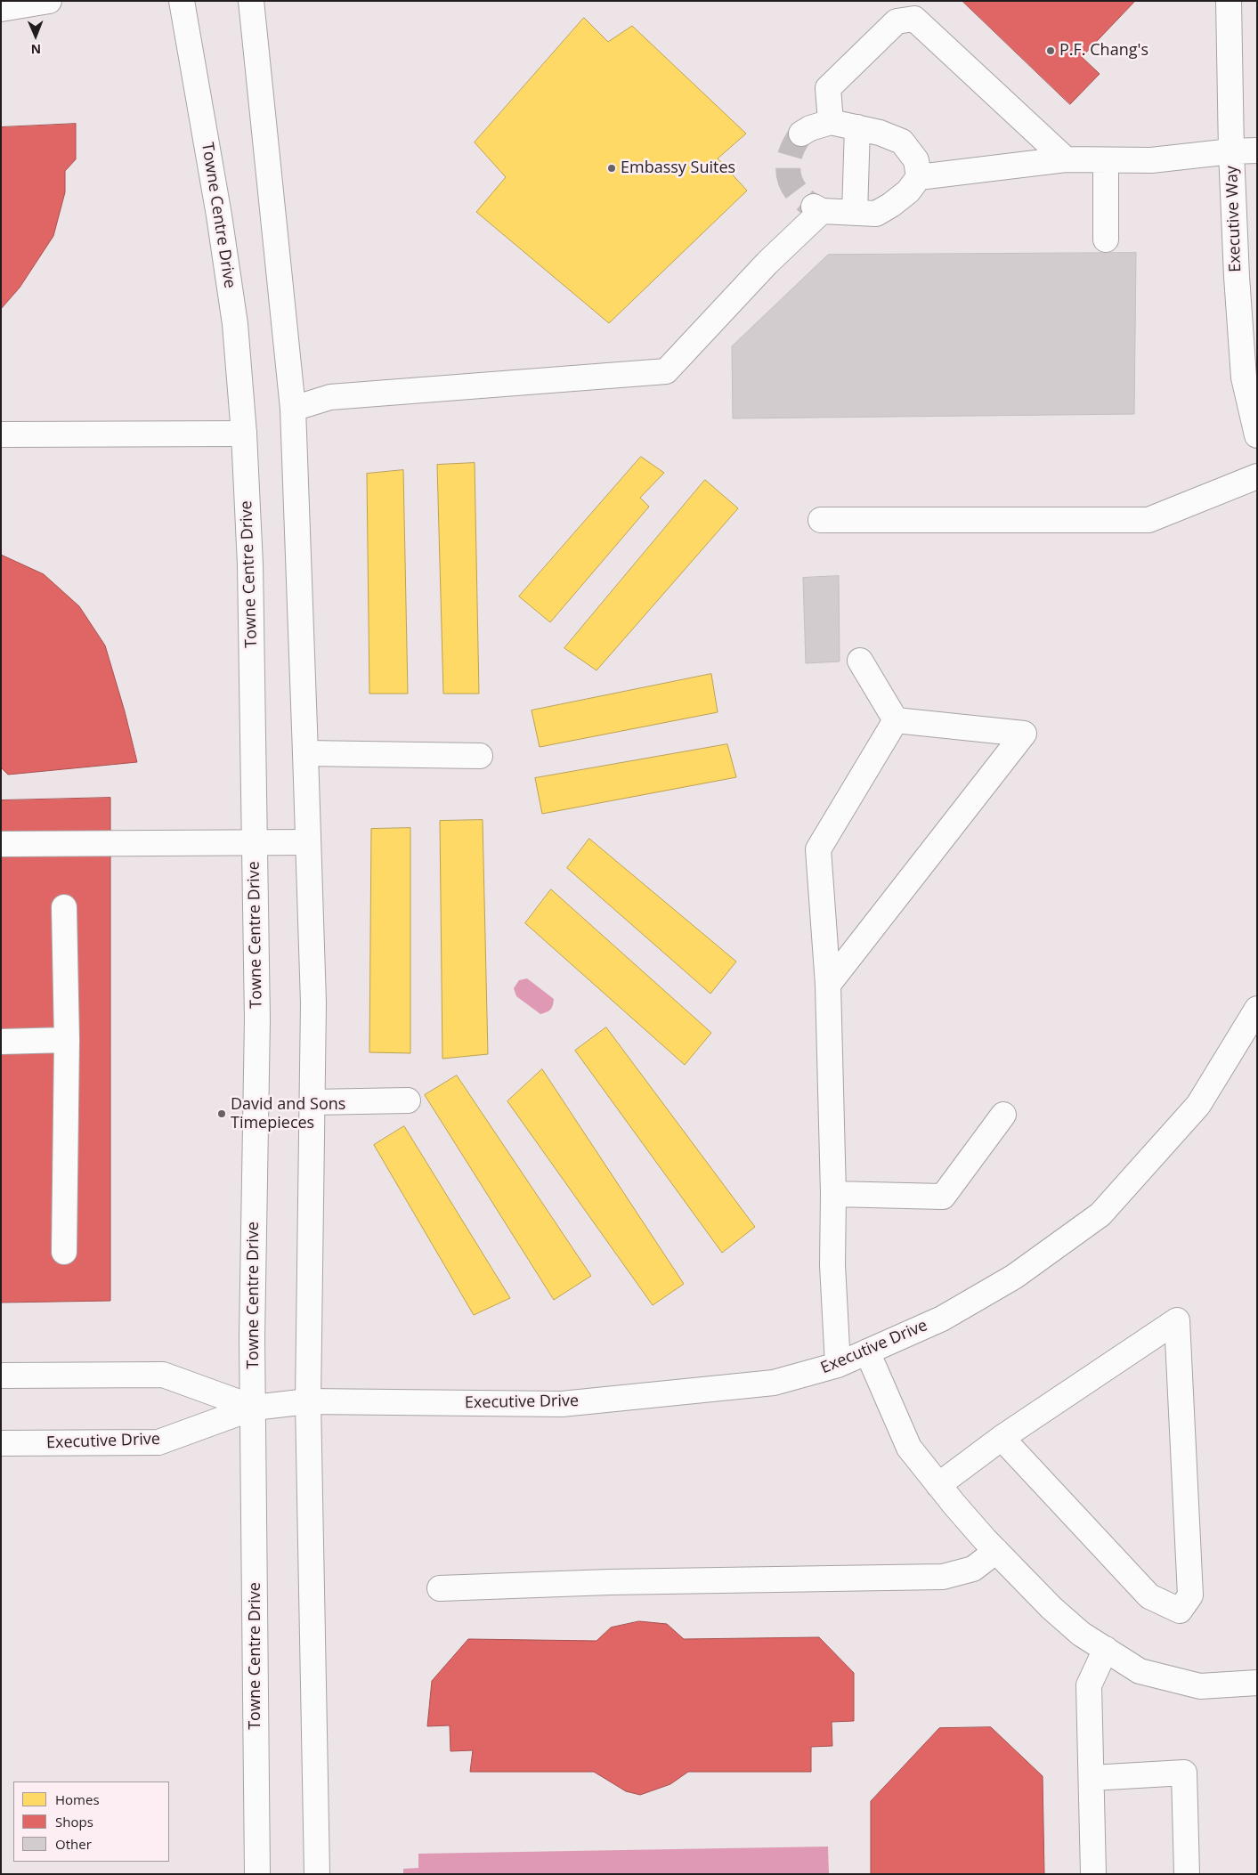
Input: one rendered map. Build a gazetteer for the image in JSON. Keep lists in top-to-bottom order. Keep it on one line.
{"streets":{"main road":["Towne Centre Drive","Executive Way","Executive Drive"]},"crossings":[["Towne Centre Drive","Executive Drive"]],"places":["P.F. Chang's","Embassy Suites","David and Sons Timepieces"],"legend":["Homes","Shops","Other"],"north":"bottom"}
